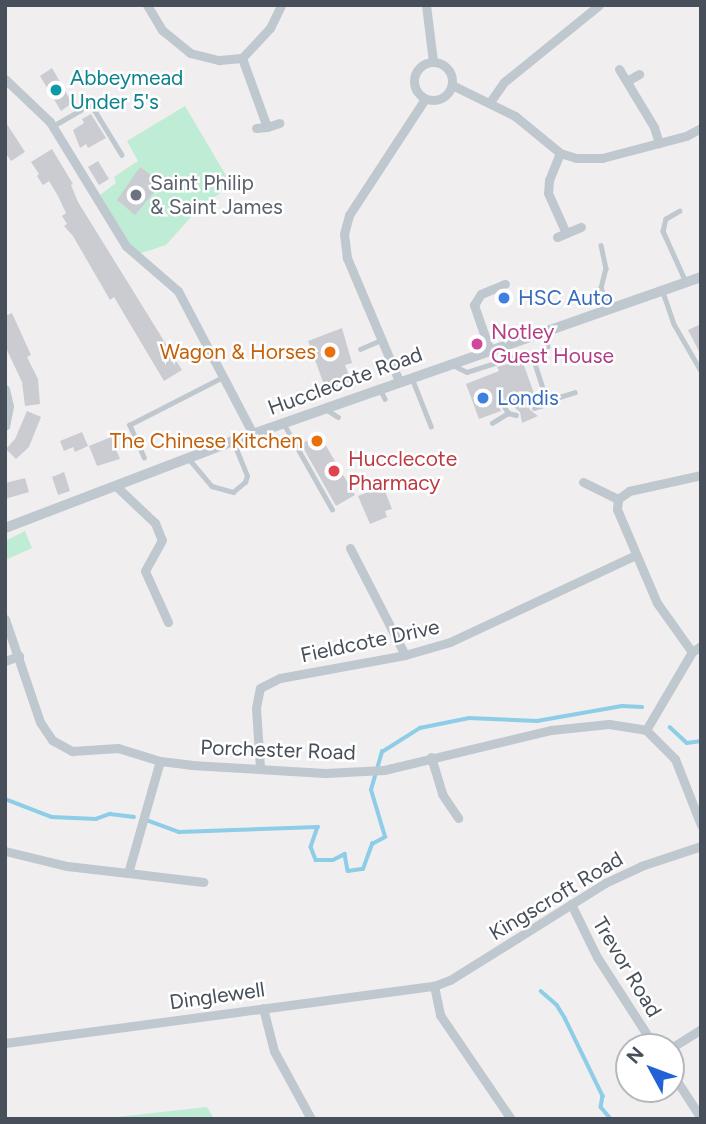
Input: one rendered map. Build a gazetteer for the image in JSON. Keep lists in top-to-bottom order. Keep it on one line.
{"streets":{"street":["Hucclecote Road","Fieldcote Drive","Porchester Road","Kingscroft Road","Trevor Road","Dinglewell"]},"crossings":[["Fieldcote Drive","Porchester Road"],["Kingscroft Road","Trevor Road"],["Kingscroft Road","Dinglewell"]],"places":["Abbeymead Under 5's","Saint Philip & Saint James","HSC Auto","Notley Guest House","Wagon & Horses","Londis","The Chinese Kitchen","Hucclecote Pharmacy"],"north":"top left"}
